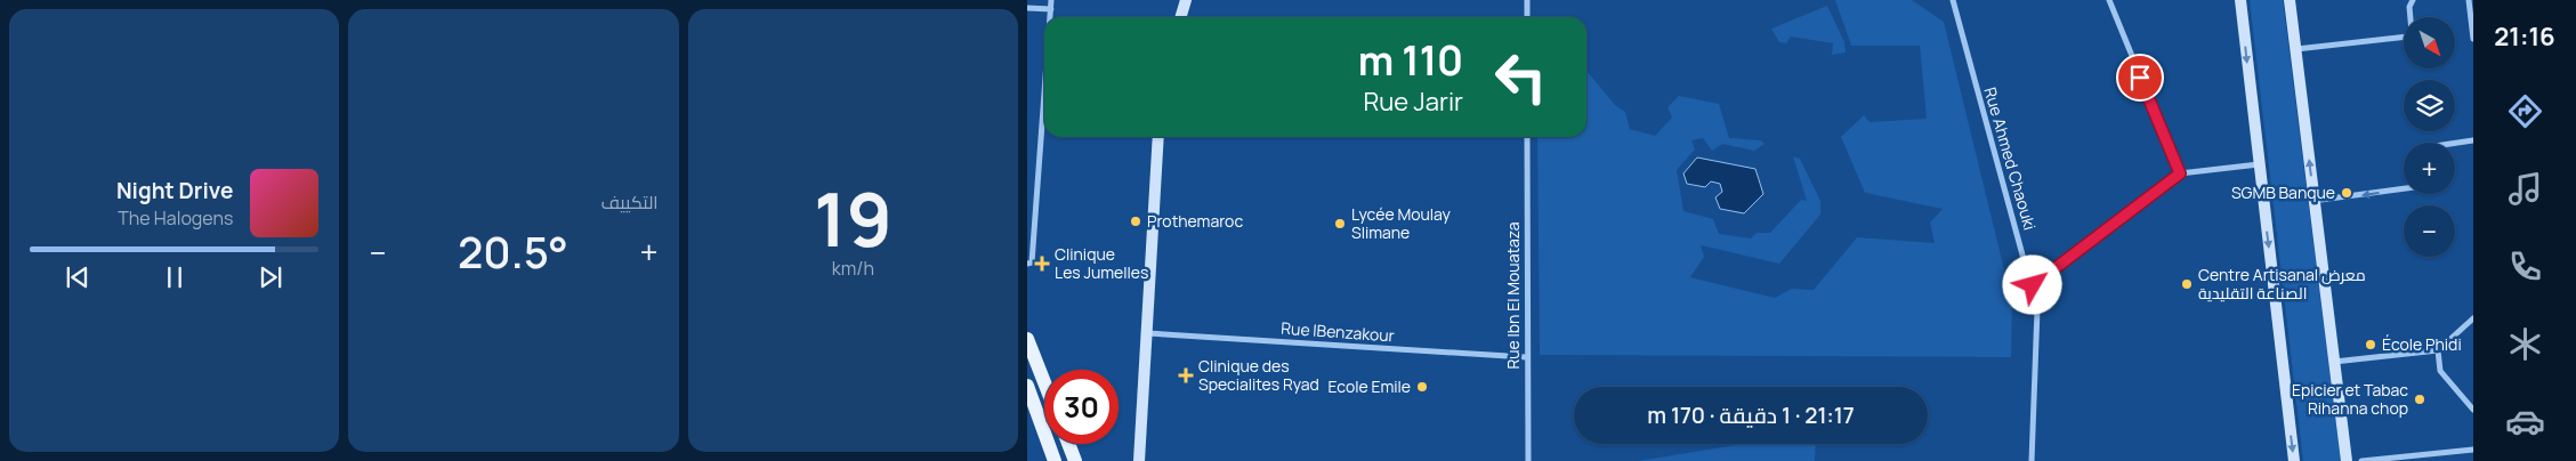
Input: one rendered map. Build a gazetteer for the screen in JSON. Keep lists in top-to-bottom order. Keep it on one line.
{"streets":{"street":["Rue Ahmed Chaouki","Rue Ibn El Mouataza","Rue IBenzakour"]},"crossings":[["Rue Ibn El Mouataza","Rue IBenzakour"]],"places":{"other":["SGMB Banque","Prothemaroc","Lycée Moulay Slimane","Centre Artisanal معرض الصناعة التقليدية","École Phidi","Ecole Emile","Epicier et Tabac Rihanna chop"],"health":["Clinique Les Jumelles","Clinique des Specialites Ryad"]},"north":"bottom right","page":{"tabs":"21:16","tile":[["19","km/h"],"التكييف"],"map_buttons":["+","−"],"turn":["110 m","Rue Jarir"],"song":["Night Drive","The Halogens"],"heat":["−","20.5°","+"],"limit":"30","trip":"21:17 · 1 دقيقة · 170 m"}}
